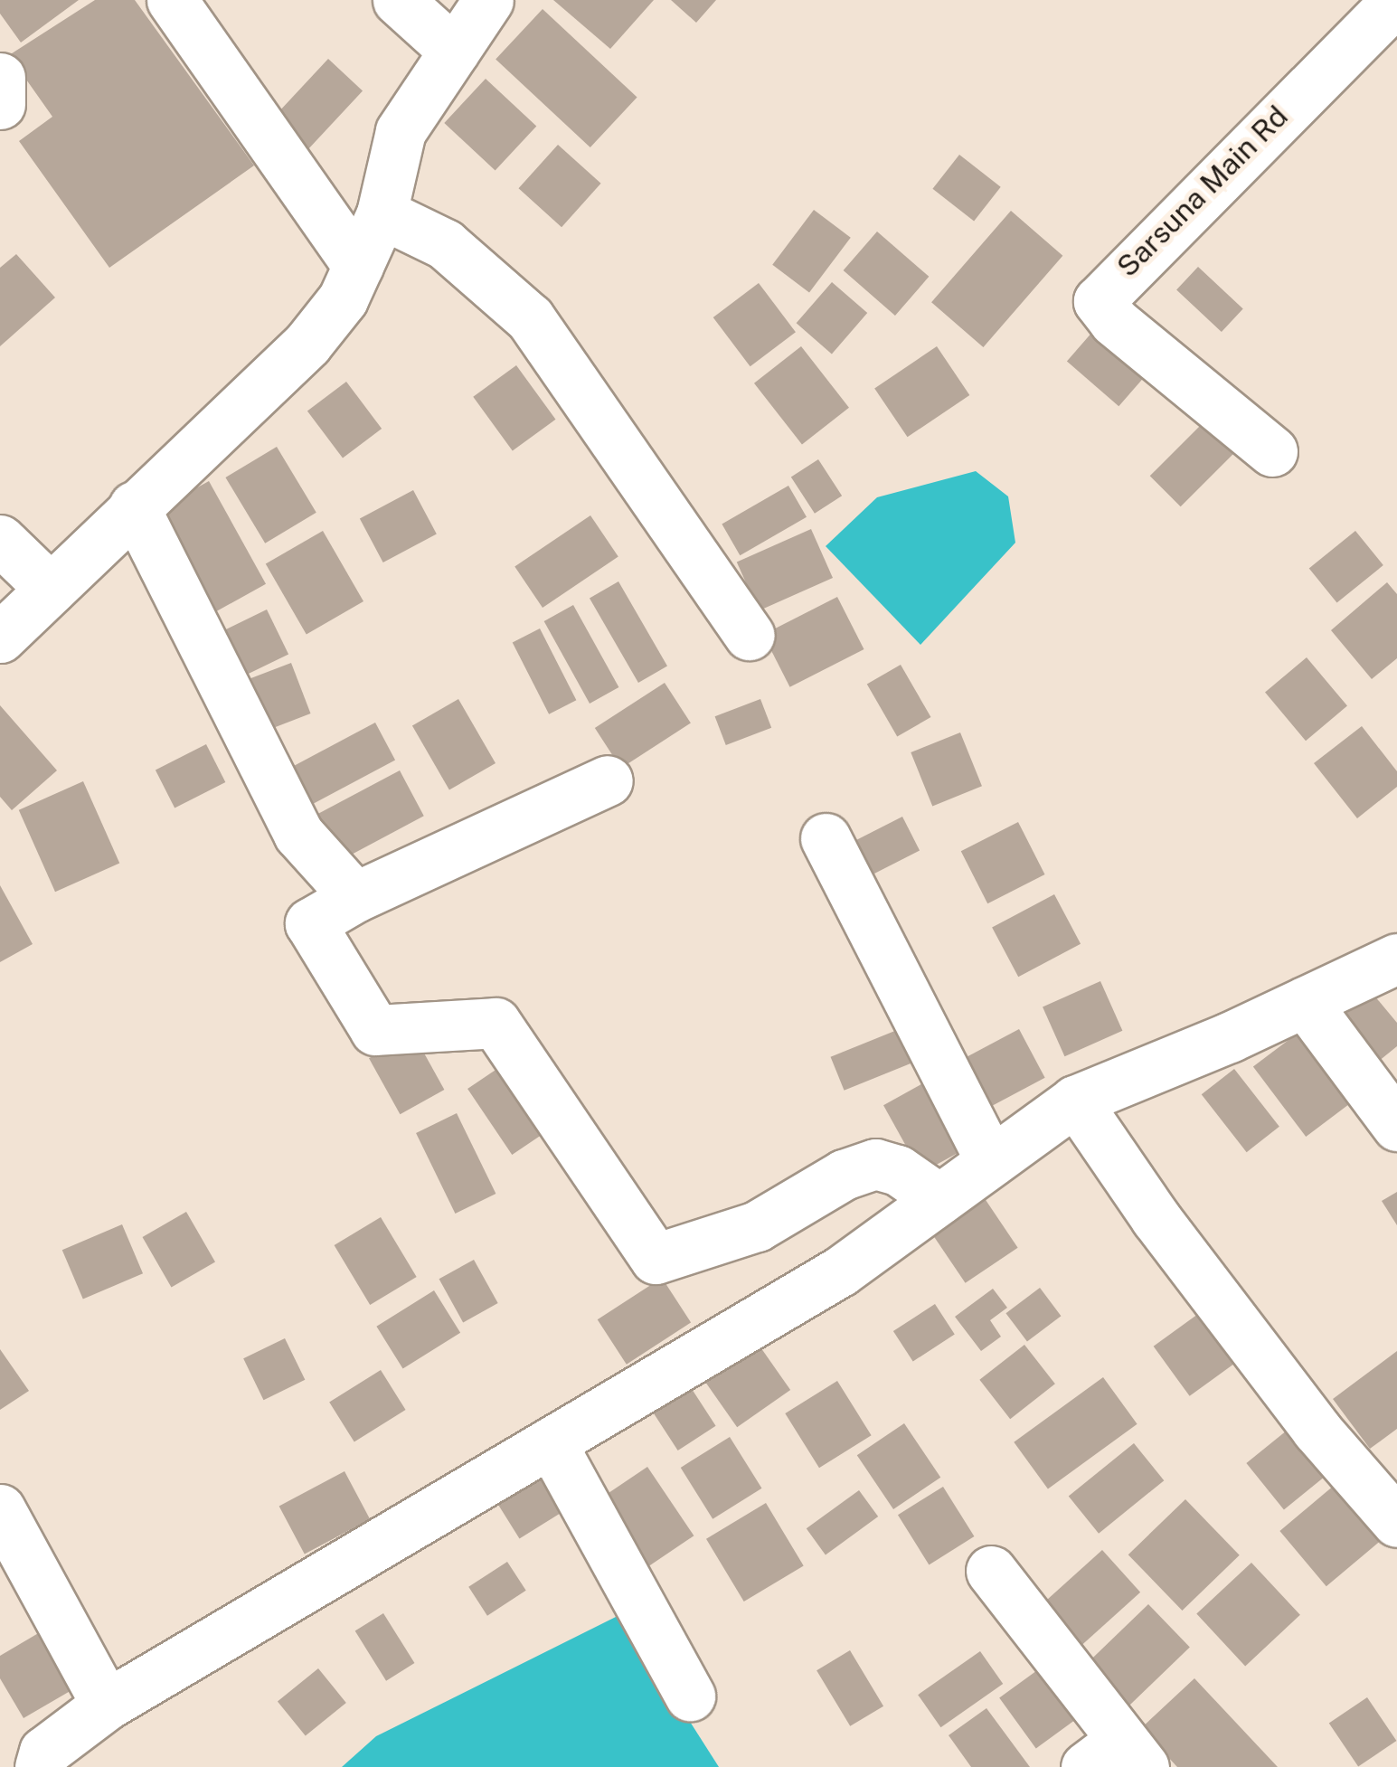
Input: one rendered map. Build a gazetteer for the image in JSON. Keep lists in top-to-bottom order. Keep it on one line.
{"streets":{"street":["Sarsuna Main Rd"]}}
